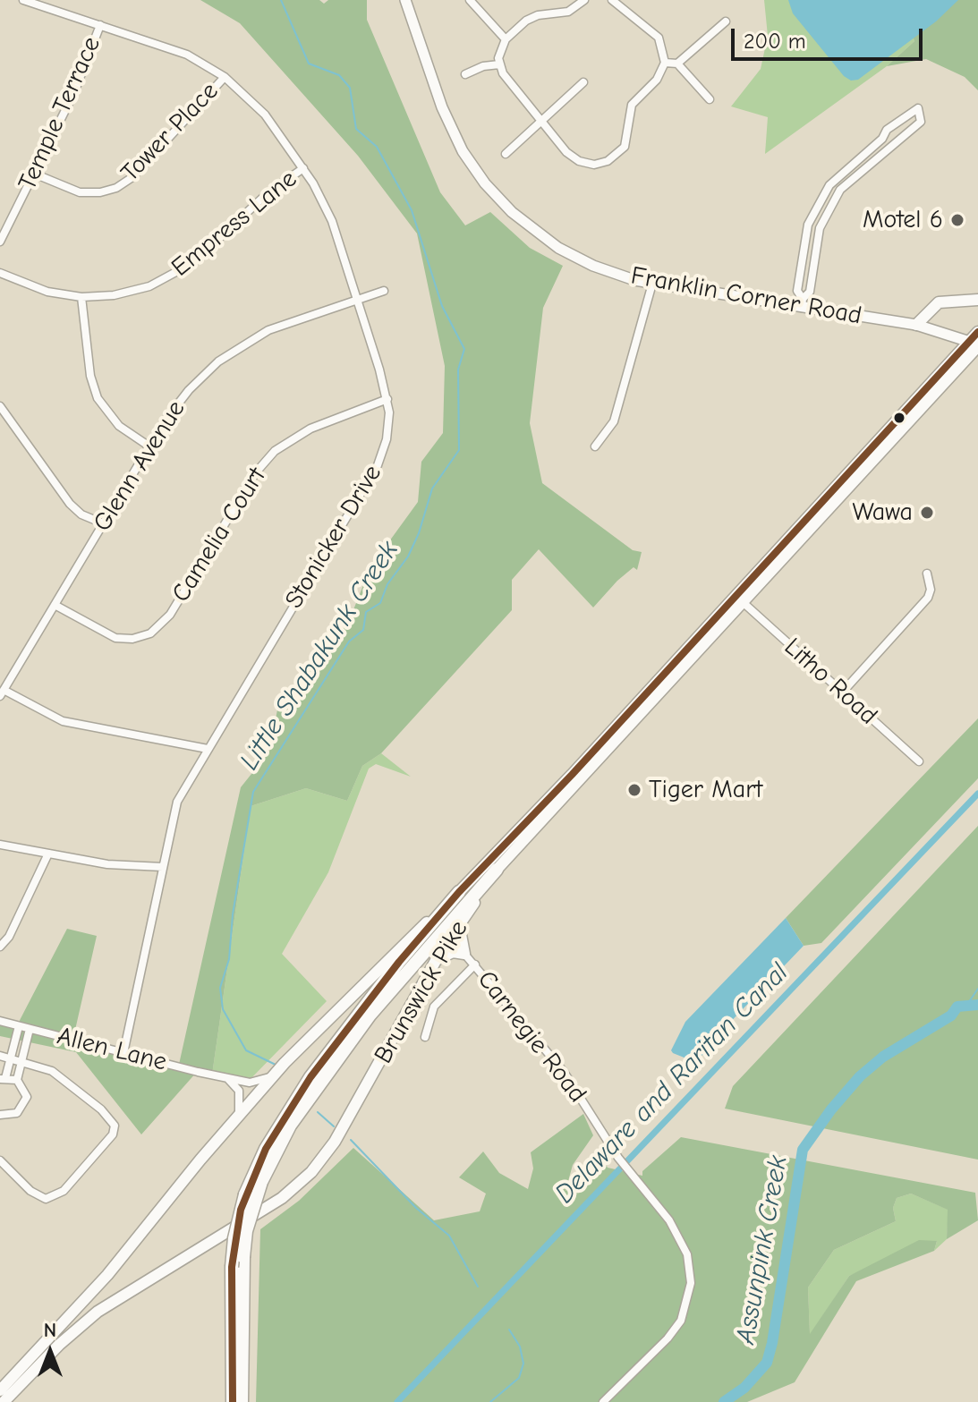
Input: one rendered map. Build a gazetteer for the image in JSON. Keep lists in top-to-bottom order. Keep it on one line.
{"streets":{"main road":["Franklin Corner Road","Brunswick Pike"],"street":["Temple Terrace","Tower Place","Empress Lane","Glenn Avenue","Camelia Court","Stonicker Drive","Litho Road","Carnegie Road","Allen Lane"]},"crossings":[["Temple Terrace","Tower Place"],["Temple Terrace","Stonicker Drive"],["Tower Place","Stonicker Drive"],["Empress Lane","Stonicker Drive"],["Franklin Corner Road","Brunswick Pike"],["Glenn Avenue","Camelia Court"],["Glenn Avenue","Stonicker Drive"],["Camelia Court","Stonicker Drive"],["Stonicker Drive","Allen Lane"],["Litho Road","Brunswick Pike"],["Brunswick Pike","Allen Lane"]],"water":["Little Shabakunk Creek","Delaware and Raritan Canal","Assunpink Creek"],"places":["Motel 6","Wawa","Tiger Mart"],"scale_bar":"200 m","north":"top"}
